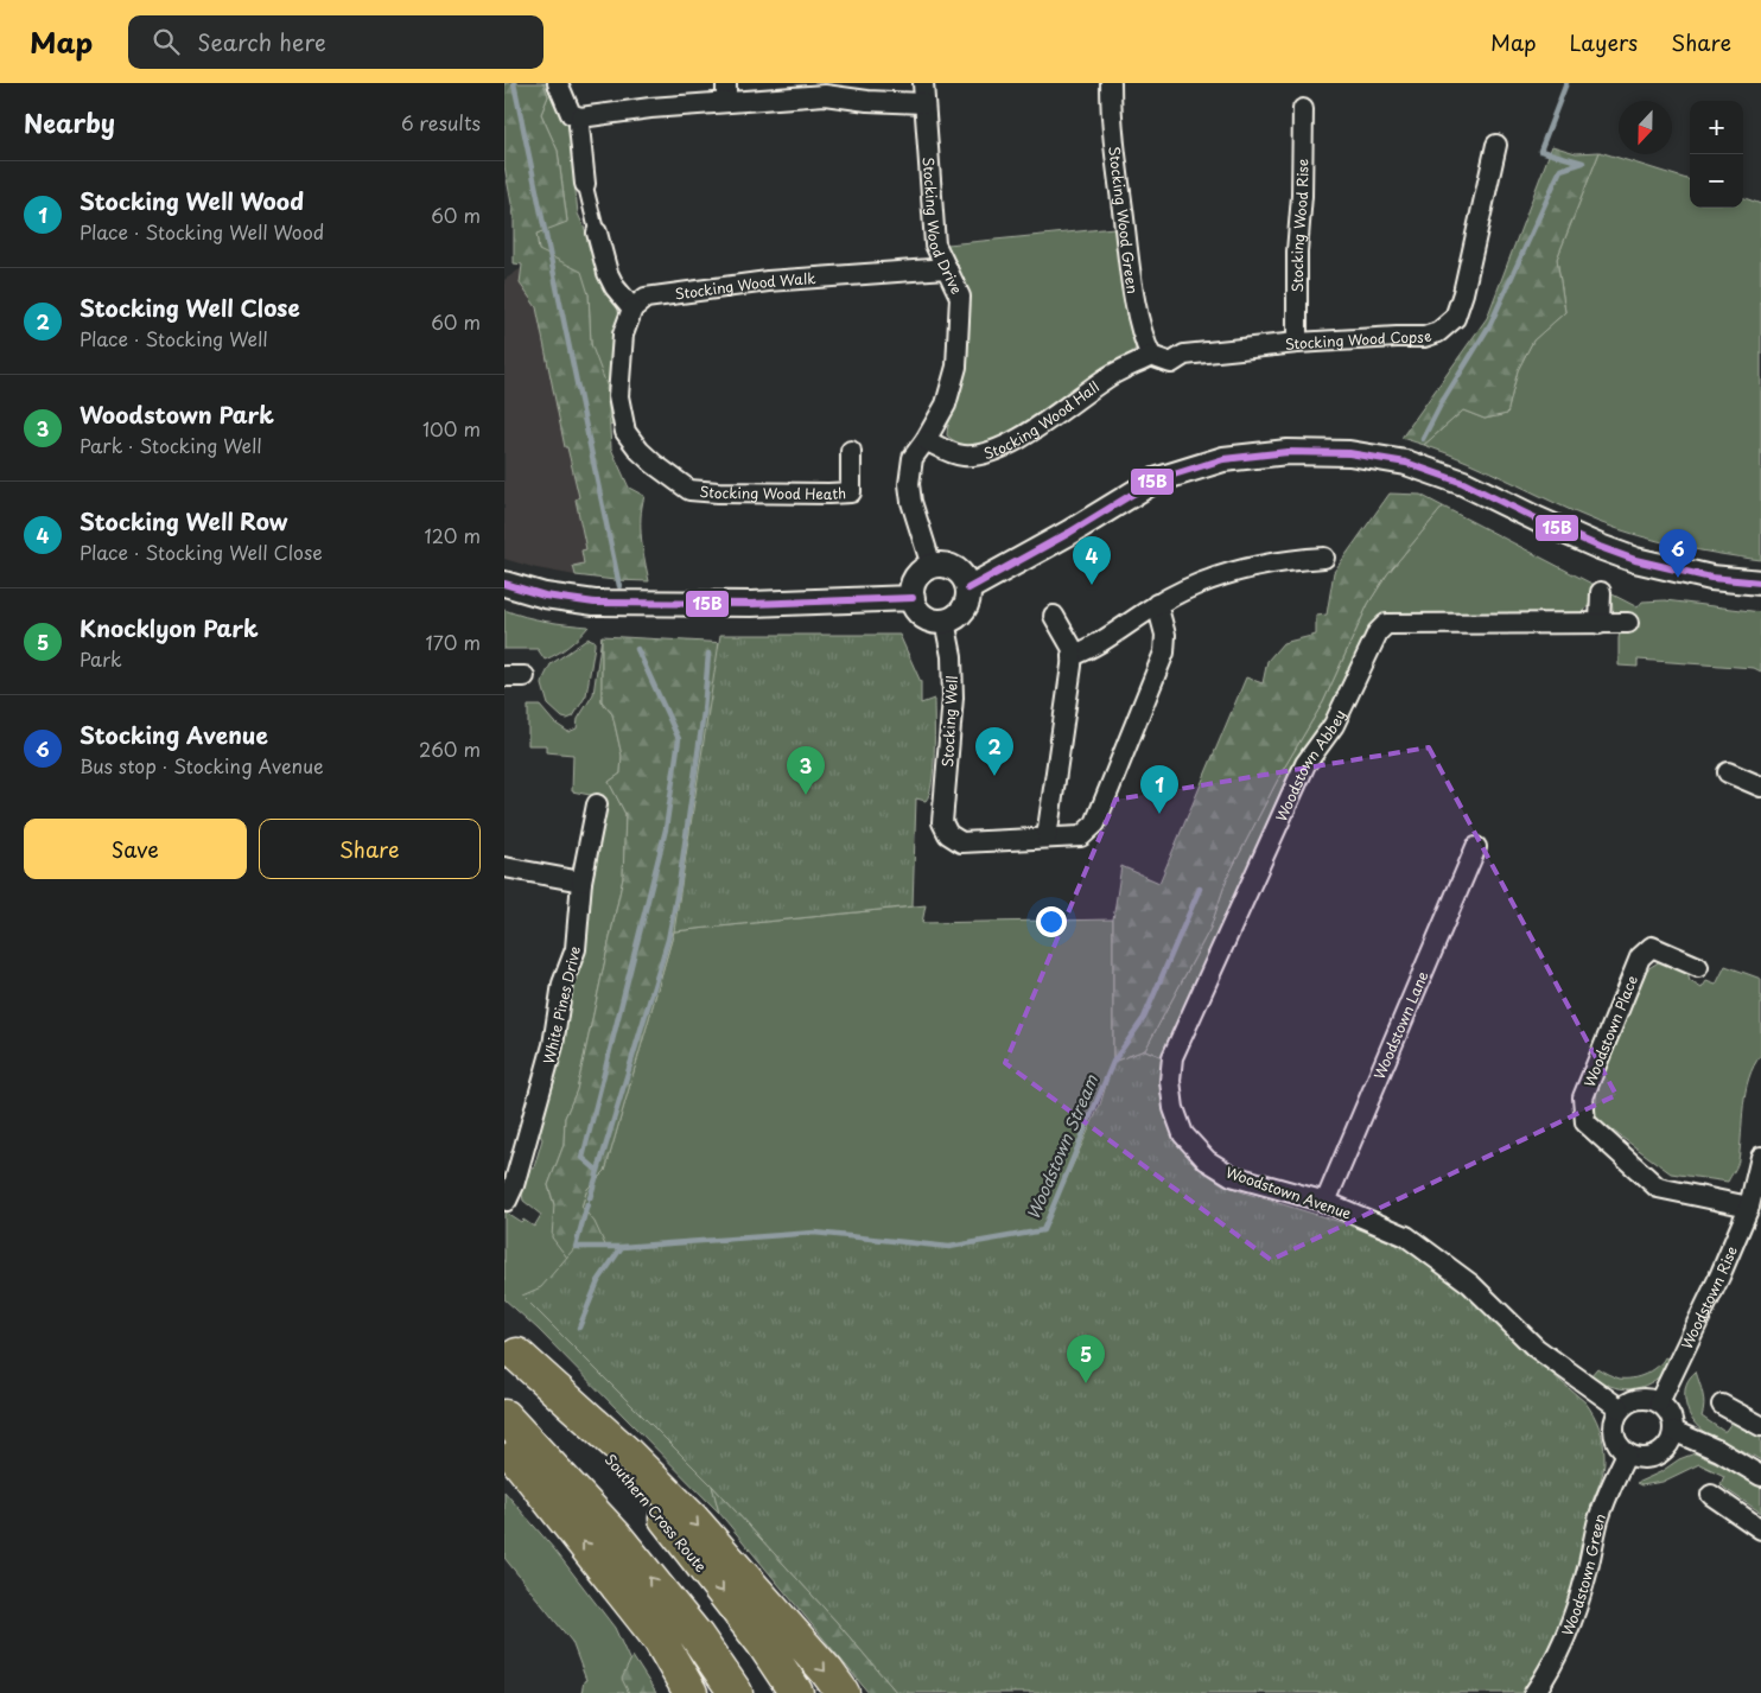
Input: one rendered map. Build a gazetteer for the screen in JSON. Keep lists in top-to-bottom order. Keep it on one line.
{"streets":{"highway":["Southern Cross Route"],"street":["Stocking Wood Green","Stocking Wood Drive","Stocking Wood Rise","Stocking Wood Walk","Stocking Wood Copse","Stocking Wood Hall","Stocking Wood Heath","Stocking Well","Woodstown Abbey","White Pines Drive","Woodstown Lane","Woodstown Place","Woodstown Avenue","Woodstown Rise","Woodstown Green"]},"crossings":[["Stocking Wood Green","Stocking Wood Copse"],["Stocking Wood Green","Stocking Wood Hall"],["Stocking Wood Drive","Stocking Wood Walk"],["Stocking Wood Drive","Stocking Wood Hall"],["Stocking Wood Drive","Stocking Well"],["Stocking Wood Rise","Stocking Wood Copse"],["Stocking Wood Walk","Stocking Wood Heath"],["Stocking Wood Copse","Stocking Wood Hall"],["Woodstown Abbey","Woodstown Avenue"],["Woodstown Lane","Woodstown Avenue"],["Woodstown Place","Woodstown Rise"],["Woodstown Avenue","Woodstown Rise"],["Woodstown Avenue","Woodstown Green"],["Woodstown Rise","Woodstown Green"]],"water":["Woodstown Stream"],"lines":["transit line 15B"],"north":"bottom","page":{"header":"Map","search":"Search here","nav":["Map","Layers","Share"],"heading":["Nearby","6 results"],"map_buttons":["+","−"],"list":[{"mark":"1","name":"Stocking Well Wood","note":"Place · Stocking Well Wood","value":"60 m"},{"mark":"2","name":"Stocking Well Close","note":"Place · Stocking Well","value":"60 m"},{"mark":"3","name":"Woodstown Park","note":"Park · Stocking Well","value":"100 m"},{"mark":"4","name":"Stocking Well Row","note":"Place · Stocking Well Close","value":"120 m"},{"mark":"5","name":"Knocklyon Park","note":"Park","value":"170 m"},{"mark":"6","name":"Stocking Avenue","note":"Bus stop · Stocking Avenue","value":"260 m"}],"pins":["6","4","2","3","1","5"],"buttons":["Save","Share"]}}
